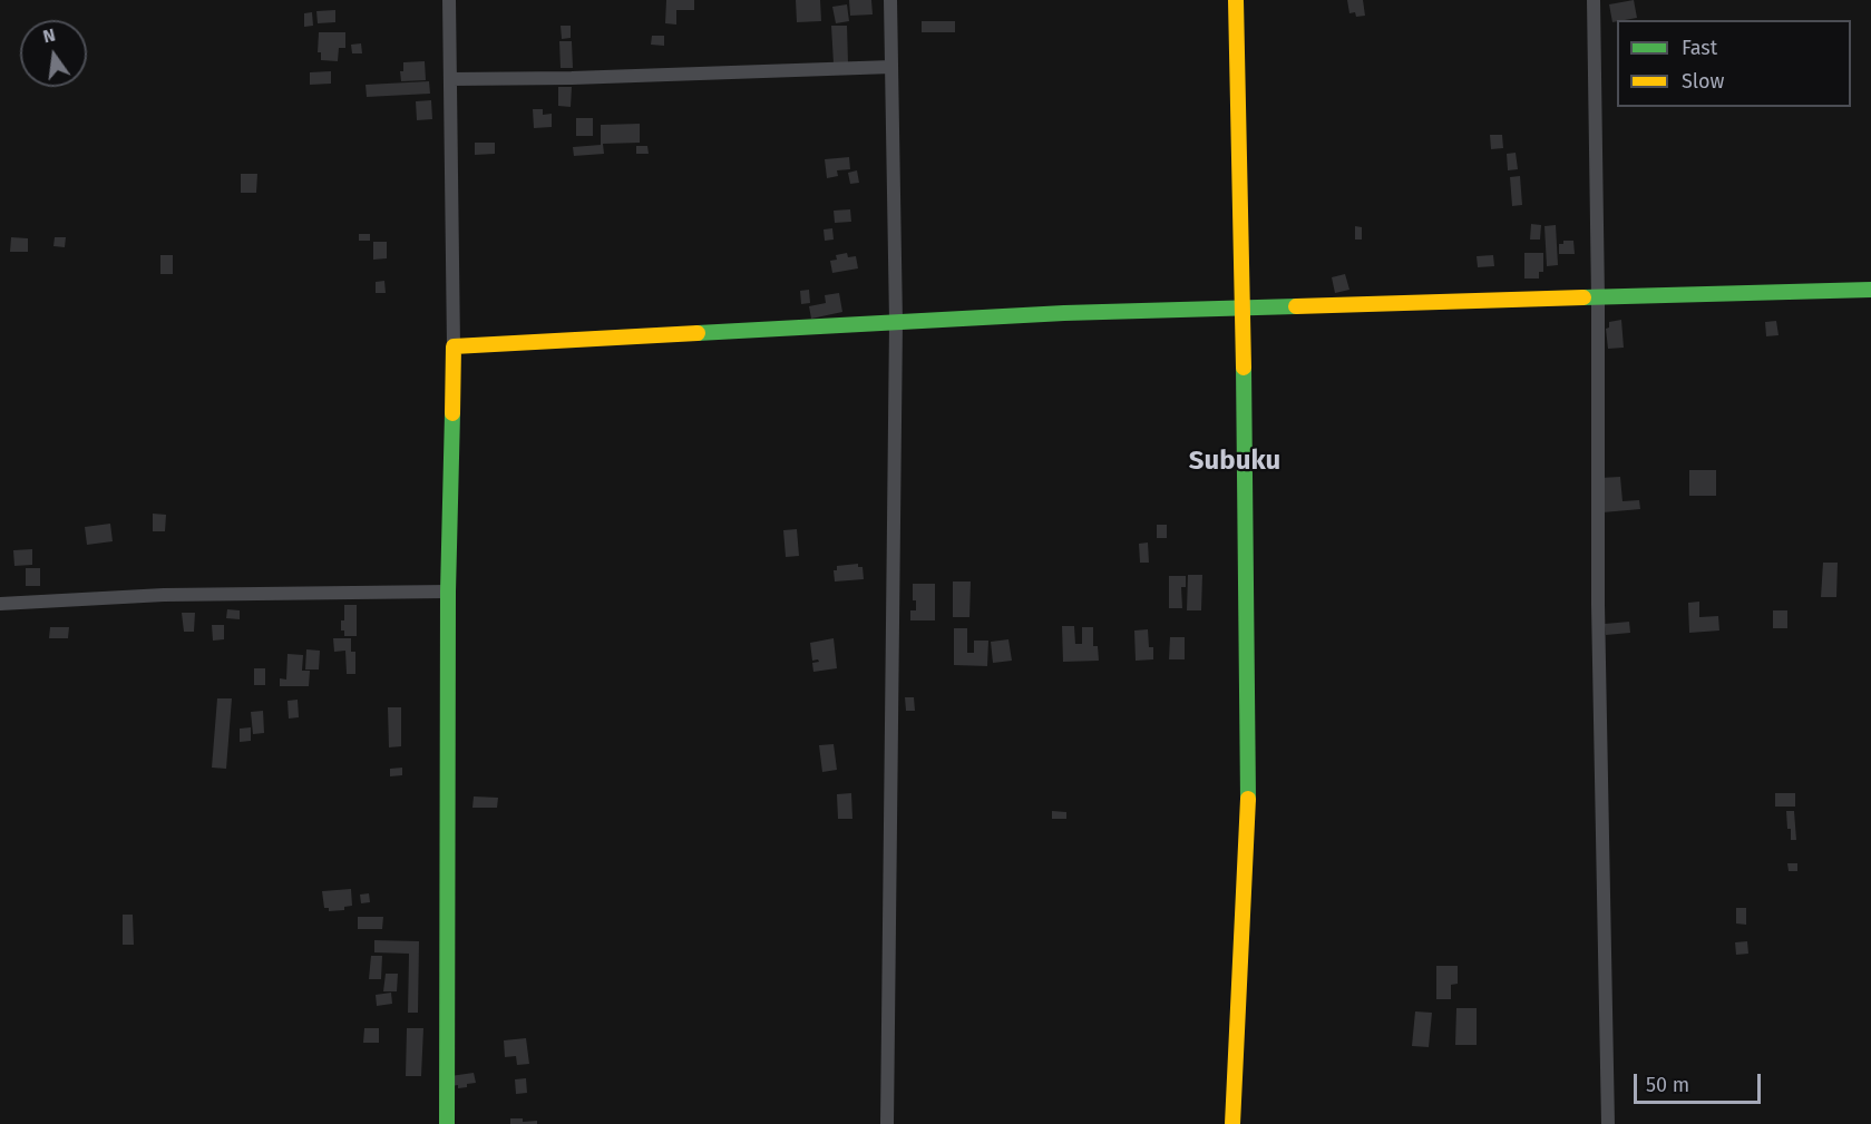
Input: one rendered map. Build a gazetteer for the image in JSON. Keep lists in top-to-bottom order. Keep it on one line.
{"districts":["Subuku"],"legend":["Fast","Slow"],"scale_bar":"50 m","north":"top"}
